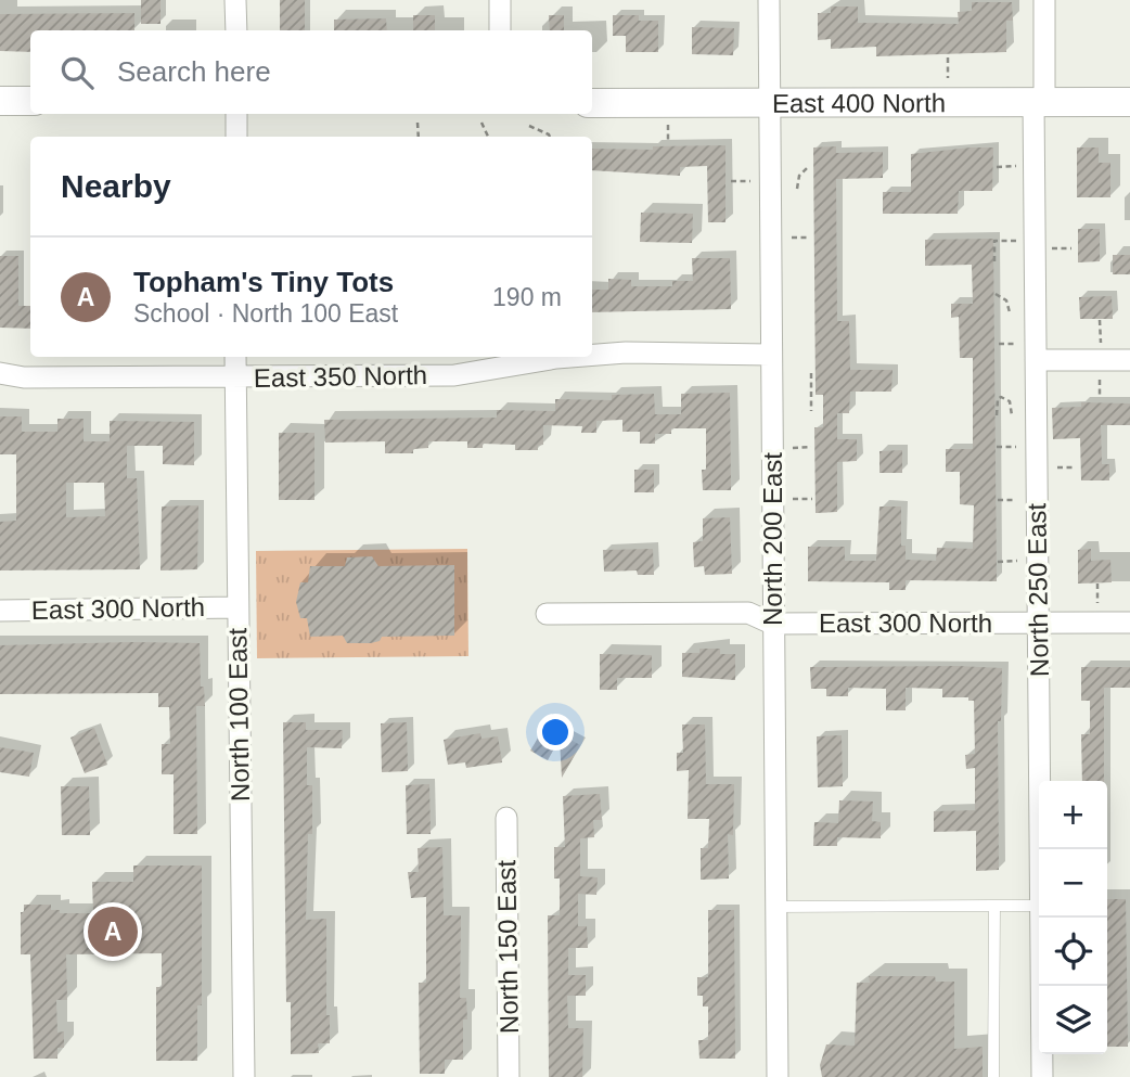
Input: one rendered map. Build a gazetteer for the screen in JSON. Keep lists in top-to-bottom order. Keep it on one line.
{"streets":{"main road":["East 400 North"],"street":["East 350 North","North 200 East","North 250 East","East 300 North","North 100 East","North 150 East"]},"crossings":[["East 400 North","North 200 East"],["East 400 North","North 250 East"],["East 350 North","North 200 East"],["East 350 North","North 100 East"],["North 200 East","East 300 North"],["North 250 East","East 300 North"],["East 300 North","North 100 East"]],"page":{"search":"Search here","heading":"Nearby","list":[{"mark":"A","name":"Topham's Tiny Tots","note":"School · North 100 East","value":"190 m"}],"map_buttons":["+","−"],"pins":"A"}}
